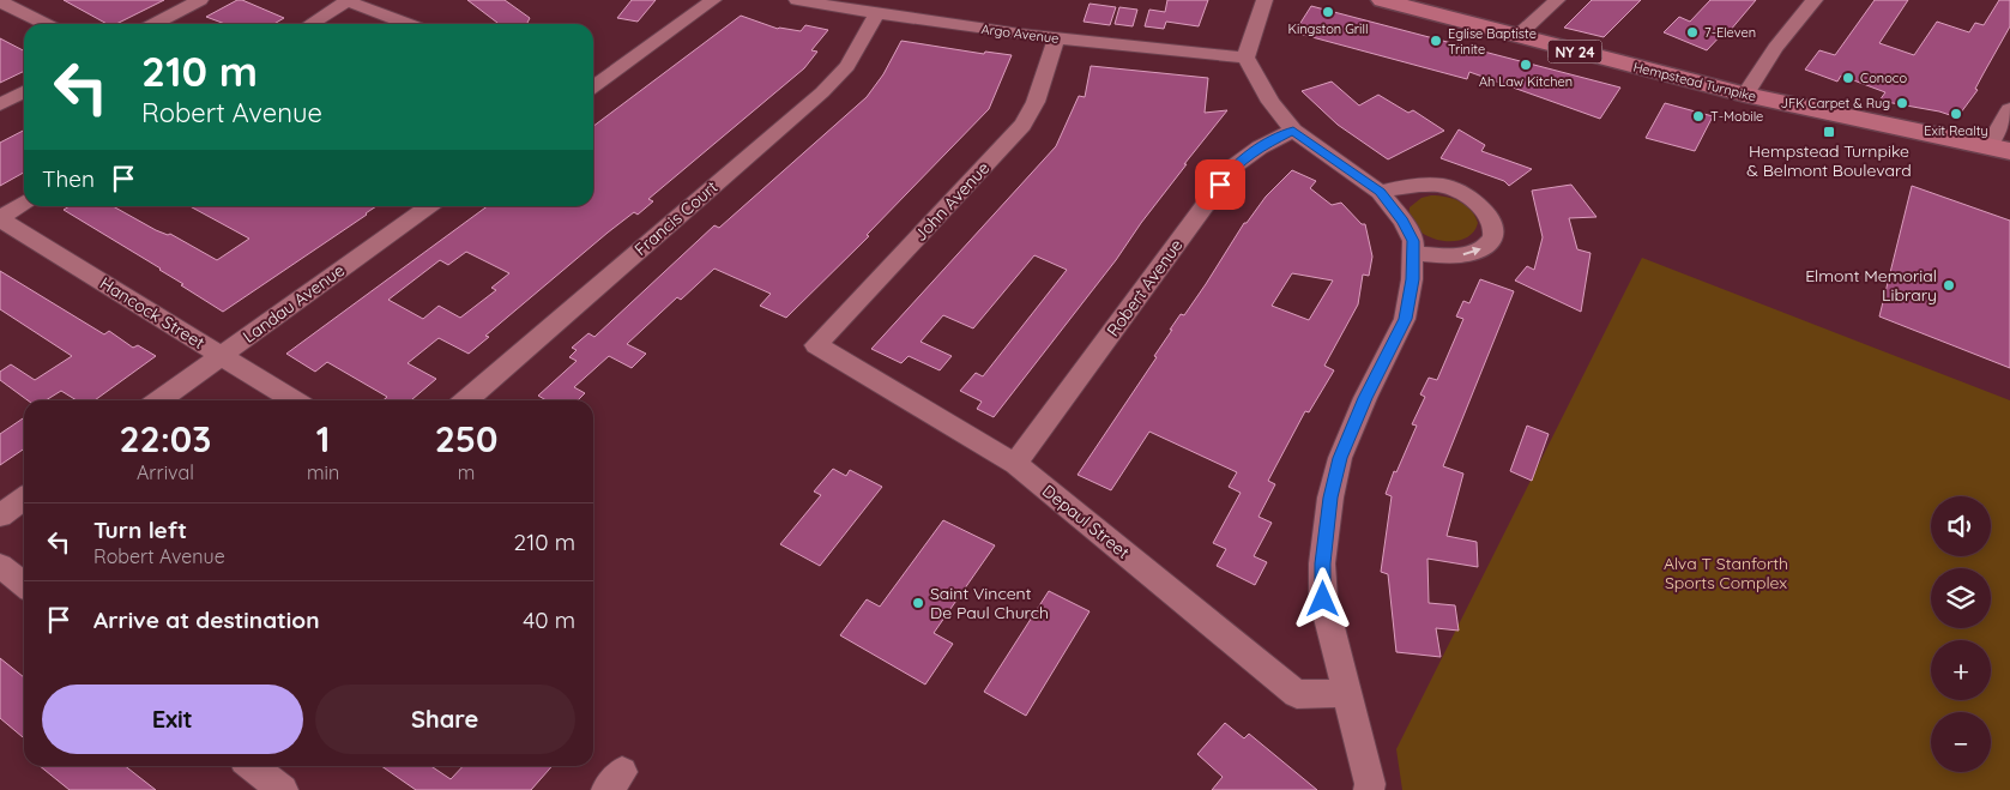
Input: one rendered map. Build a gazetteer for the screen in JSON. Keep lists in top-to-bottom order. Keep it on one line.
{"streets":{"main road":["NY 24","Hempstead Turnpike"],"street":["Argo Avenue","John Avenue","Francis Court","Robert Avenue","Landau Avenue","Hancock Street","Depaul Street"]},"crossings":[["Argo Avenue","John Avenue"],["Argo Avenue","Francis Court"],["John Avenue","Depaul Street"],["Robert Avenue","Depaul Street"],["Landau Avenue","Hancock Street"]],"parks":["Alva T Stanforth Sports Complex"],"places":{"other":["Kingston Grill","7-Eleven","Eglise Baptiste Trinite","Ah Law Kitchen","Conoco","JFK Carpet & Rug","Exit Realty","T-Mobile","Elmont Memorial Library","Saint Vincent De Paul Church"],"transit":["Hempstead Turnpike & Belmont Boulevard"]},"page":{"turn":["210 m","Robert Avenue"],"then":"Then","eta":["22:03","Arrival","1","min","250","m"],"map_buttons":["+","−"],"list":[{"name":"Turn left","note":"Robert Avenue","value":"210 m"},{"name":"Arrive at destination","value":"40 m"}],"buttons":["Exit","Share"]}}
